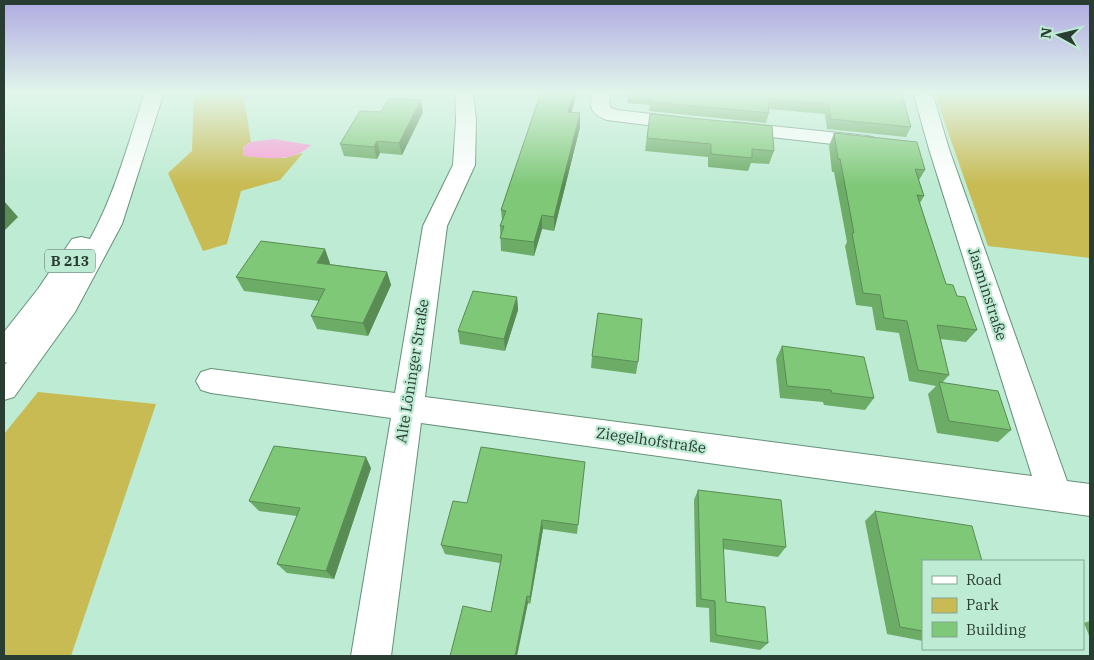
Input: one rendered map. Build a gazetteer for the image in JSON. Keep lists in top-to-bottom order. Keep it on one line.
{"streets":{"main road":["B 213","Jasminstraße","Alte Löninger Straße","Ziegelhofstraße"]},"crossings":[["Jasminstraße","Ziegelhofstraße"],["Alte Löninger Straße","Ziegelhofstraße"]],"legend":["Road","Park","Building"],"north":"left"}
